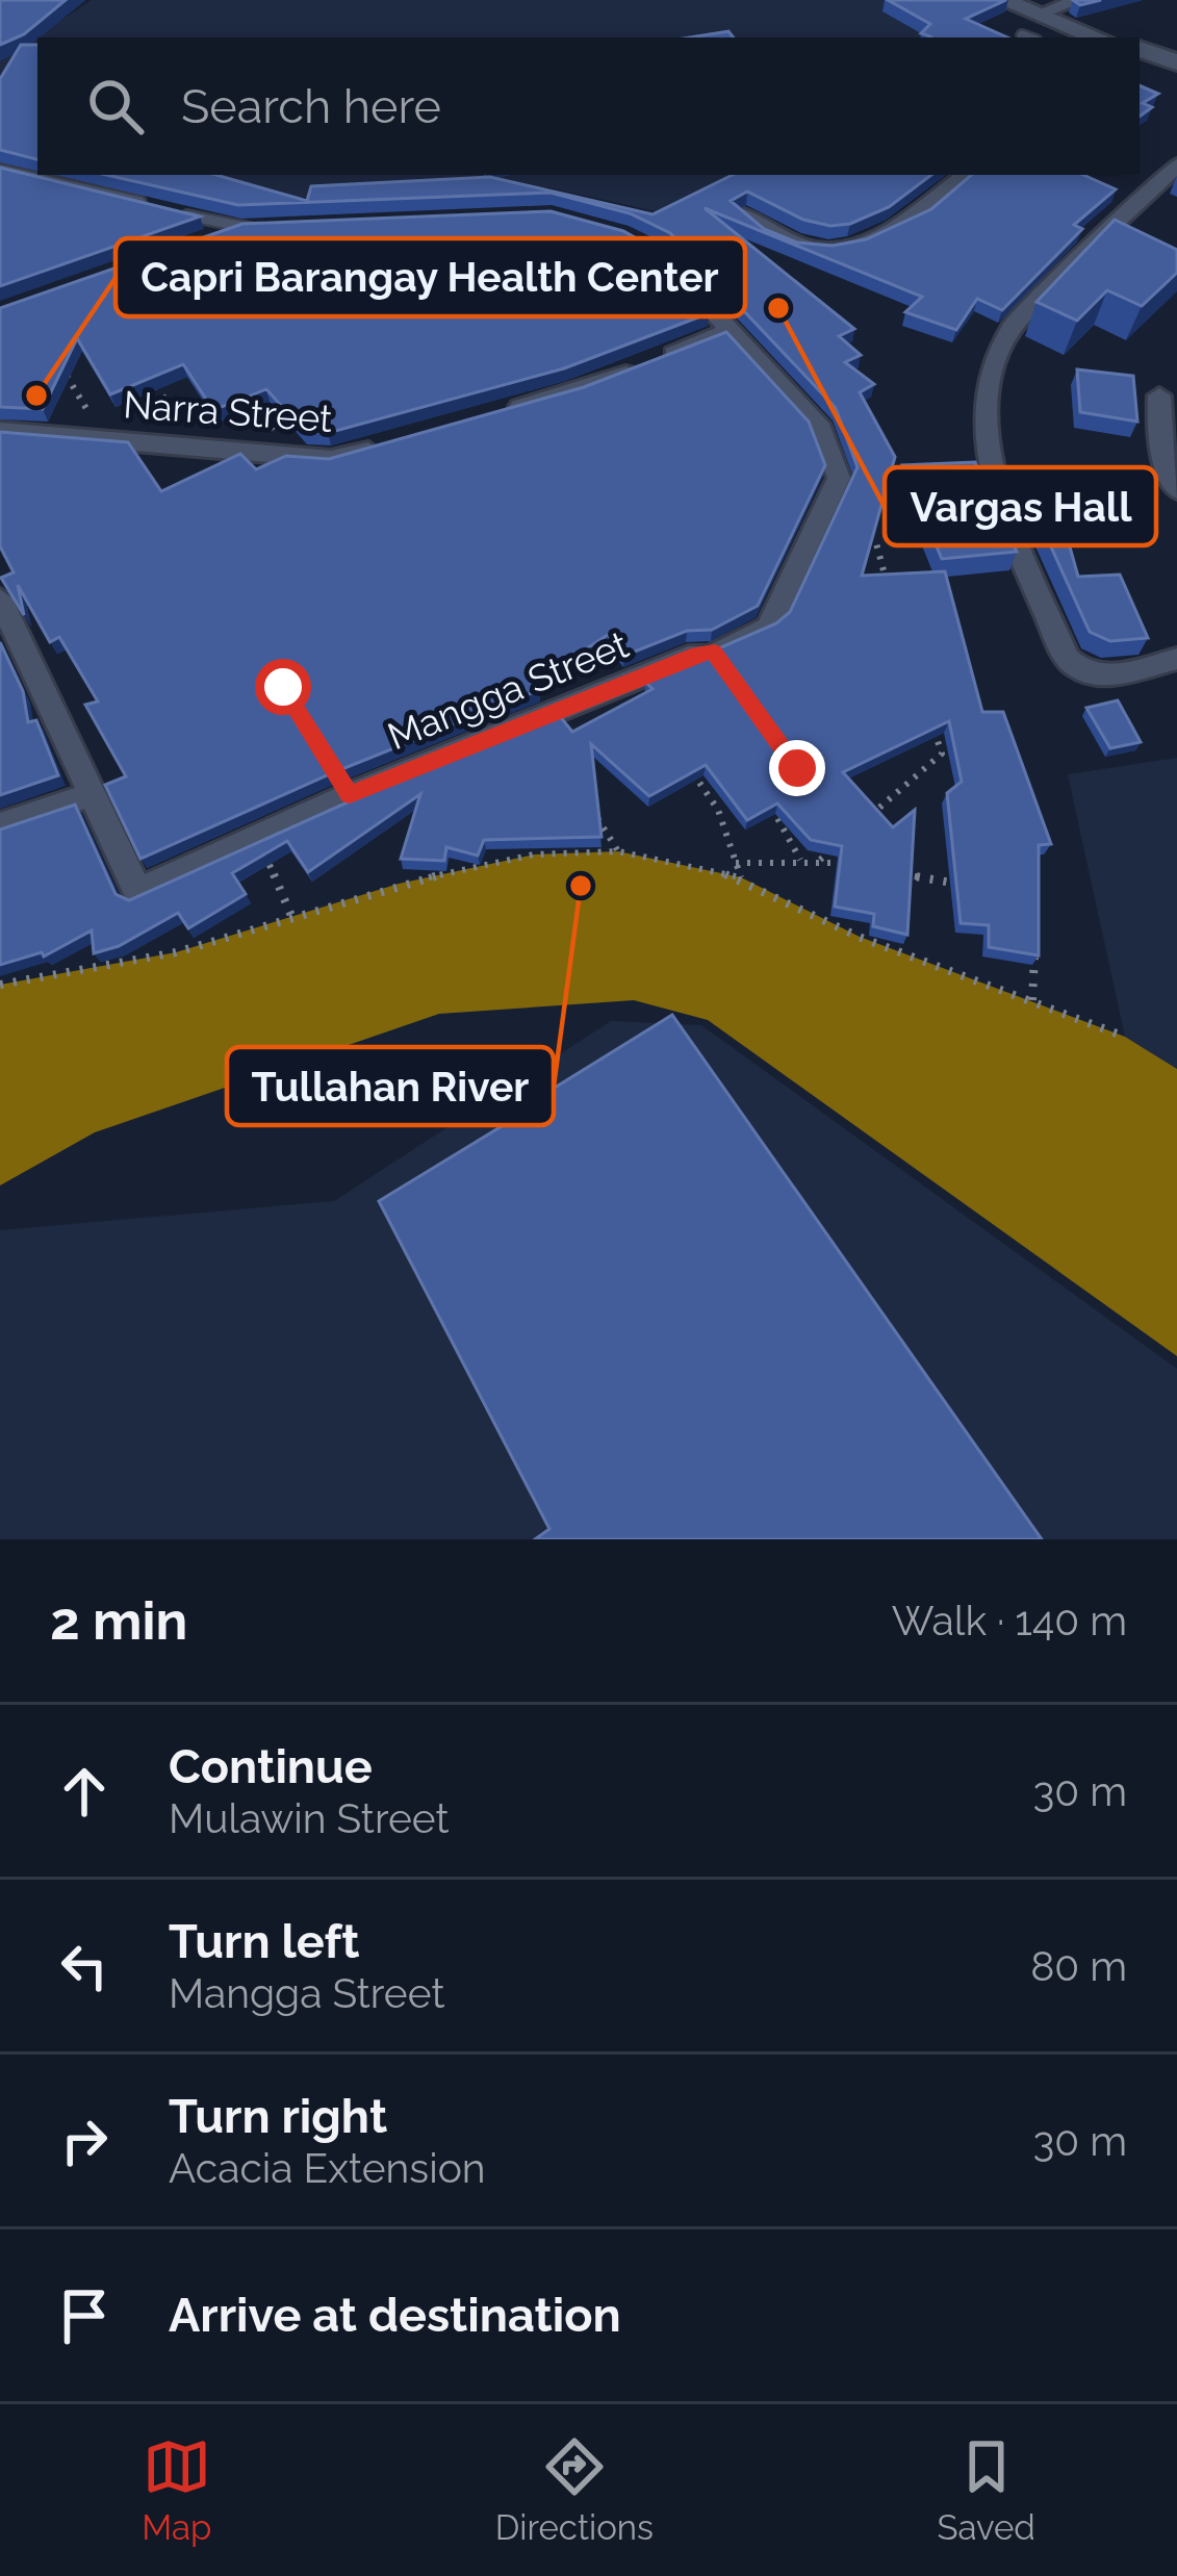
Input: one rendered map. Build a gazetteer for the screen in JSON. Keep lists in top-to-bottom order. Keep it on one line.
{"streets":{"street":["Narra Street","Mangga Street"]},"places":["Vargas Hall","Capri Barangay Health Center","Tullahan River"],"page":{"search":"Search here","heading":["2 min","Walk · 140 m"],"list":[["Continue","Mulawin Street","30 m"],["Turn left","Mangga Street","80 m"],["Turn right","Acacia Extension","30 m"],"Arrive at destination"],"nav":["Map","Directions","Saved"]}}
